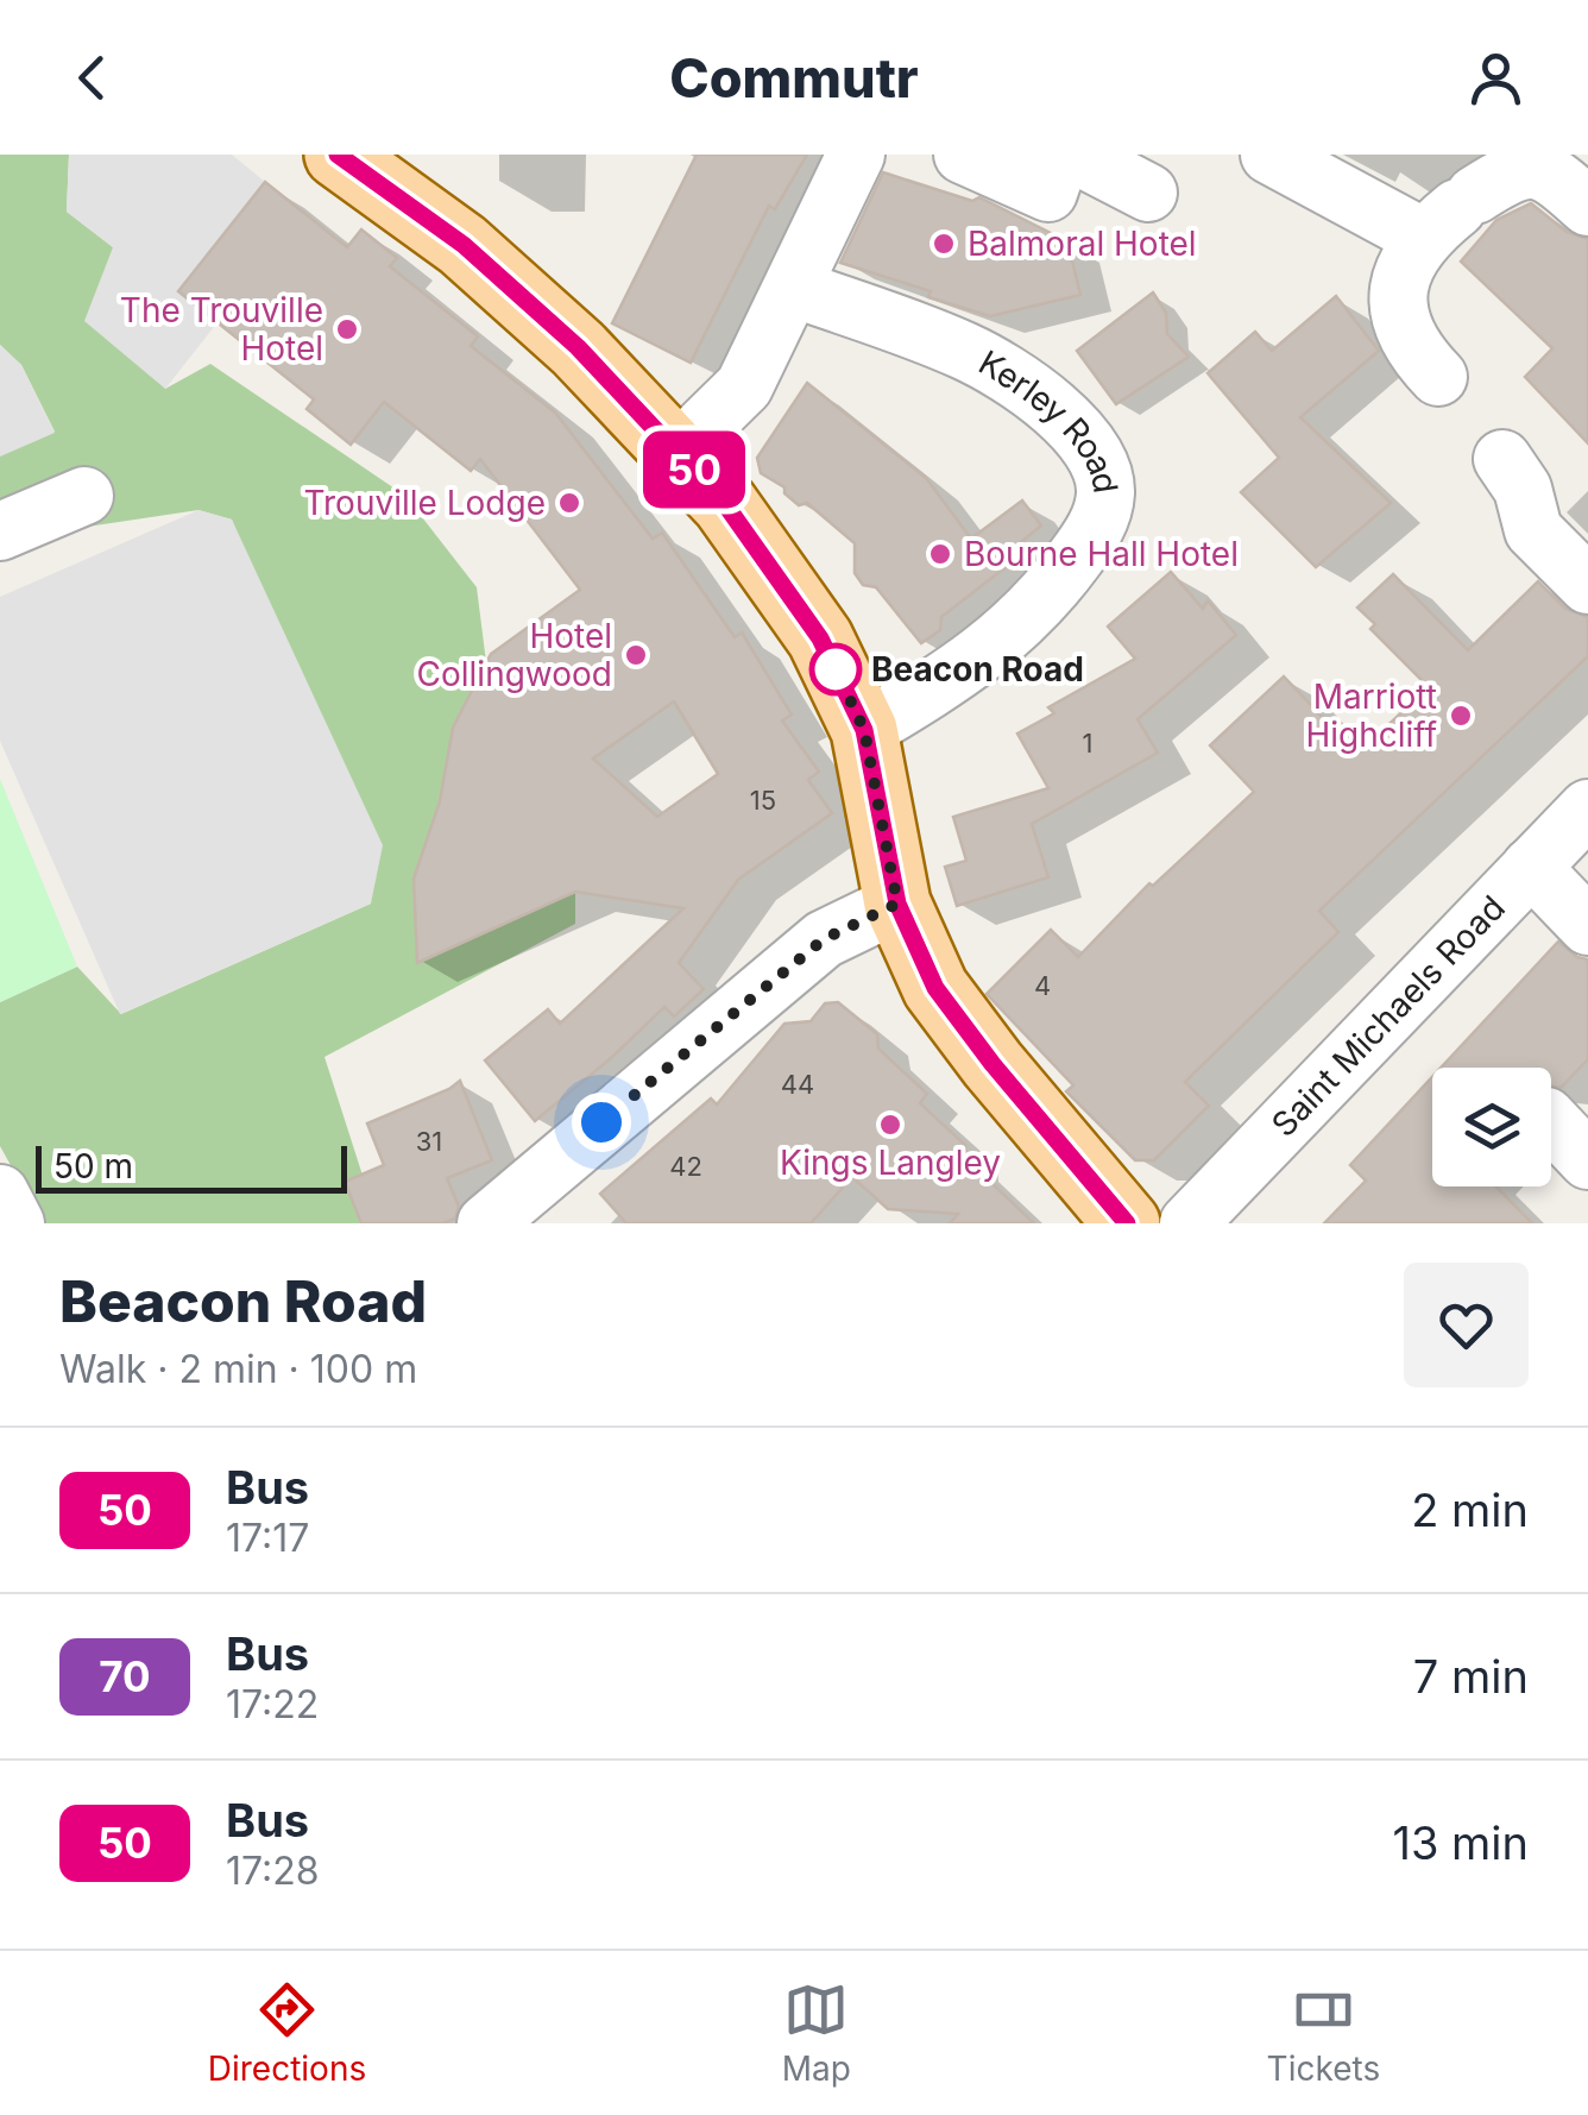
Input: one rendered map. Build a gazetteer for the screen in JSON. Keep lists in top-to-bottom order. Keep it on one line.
{"streets":{"street":["Kerley Road","Saint Michaels Road"]},"places":["Balmoral Hotel","The Trouville Hotel","Trouville Lodge","Bourne Hall Hotel","Hotel Collingwood","Beacon Road","Marriott Highcliff","Kings Langley"],"lines":["bus line 50"],"house_numbers":["1","15","4","44","31","42"],"scale_bar":"50 m","page":{"header":"Commutr","on_map":"50","scale":"50 m","heading":["Beacon Road","Walk · 2 min · 100 m"],"list":[{"mark":"50","name":"Bus","note":"17:17","value":"2 min"},{"mark":"70","name":"Bus","note":"17:22","value":"7 min"},{"mark":"50","name":"Bus","note":"17:28","value":"13 min"}],"tabs":["Directions","Map","Tickets"]}}
